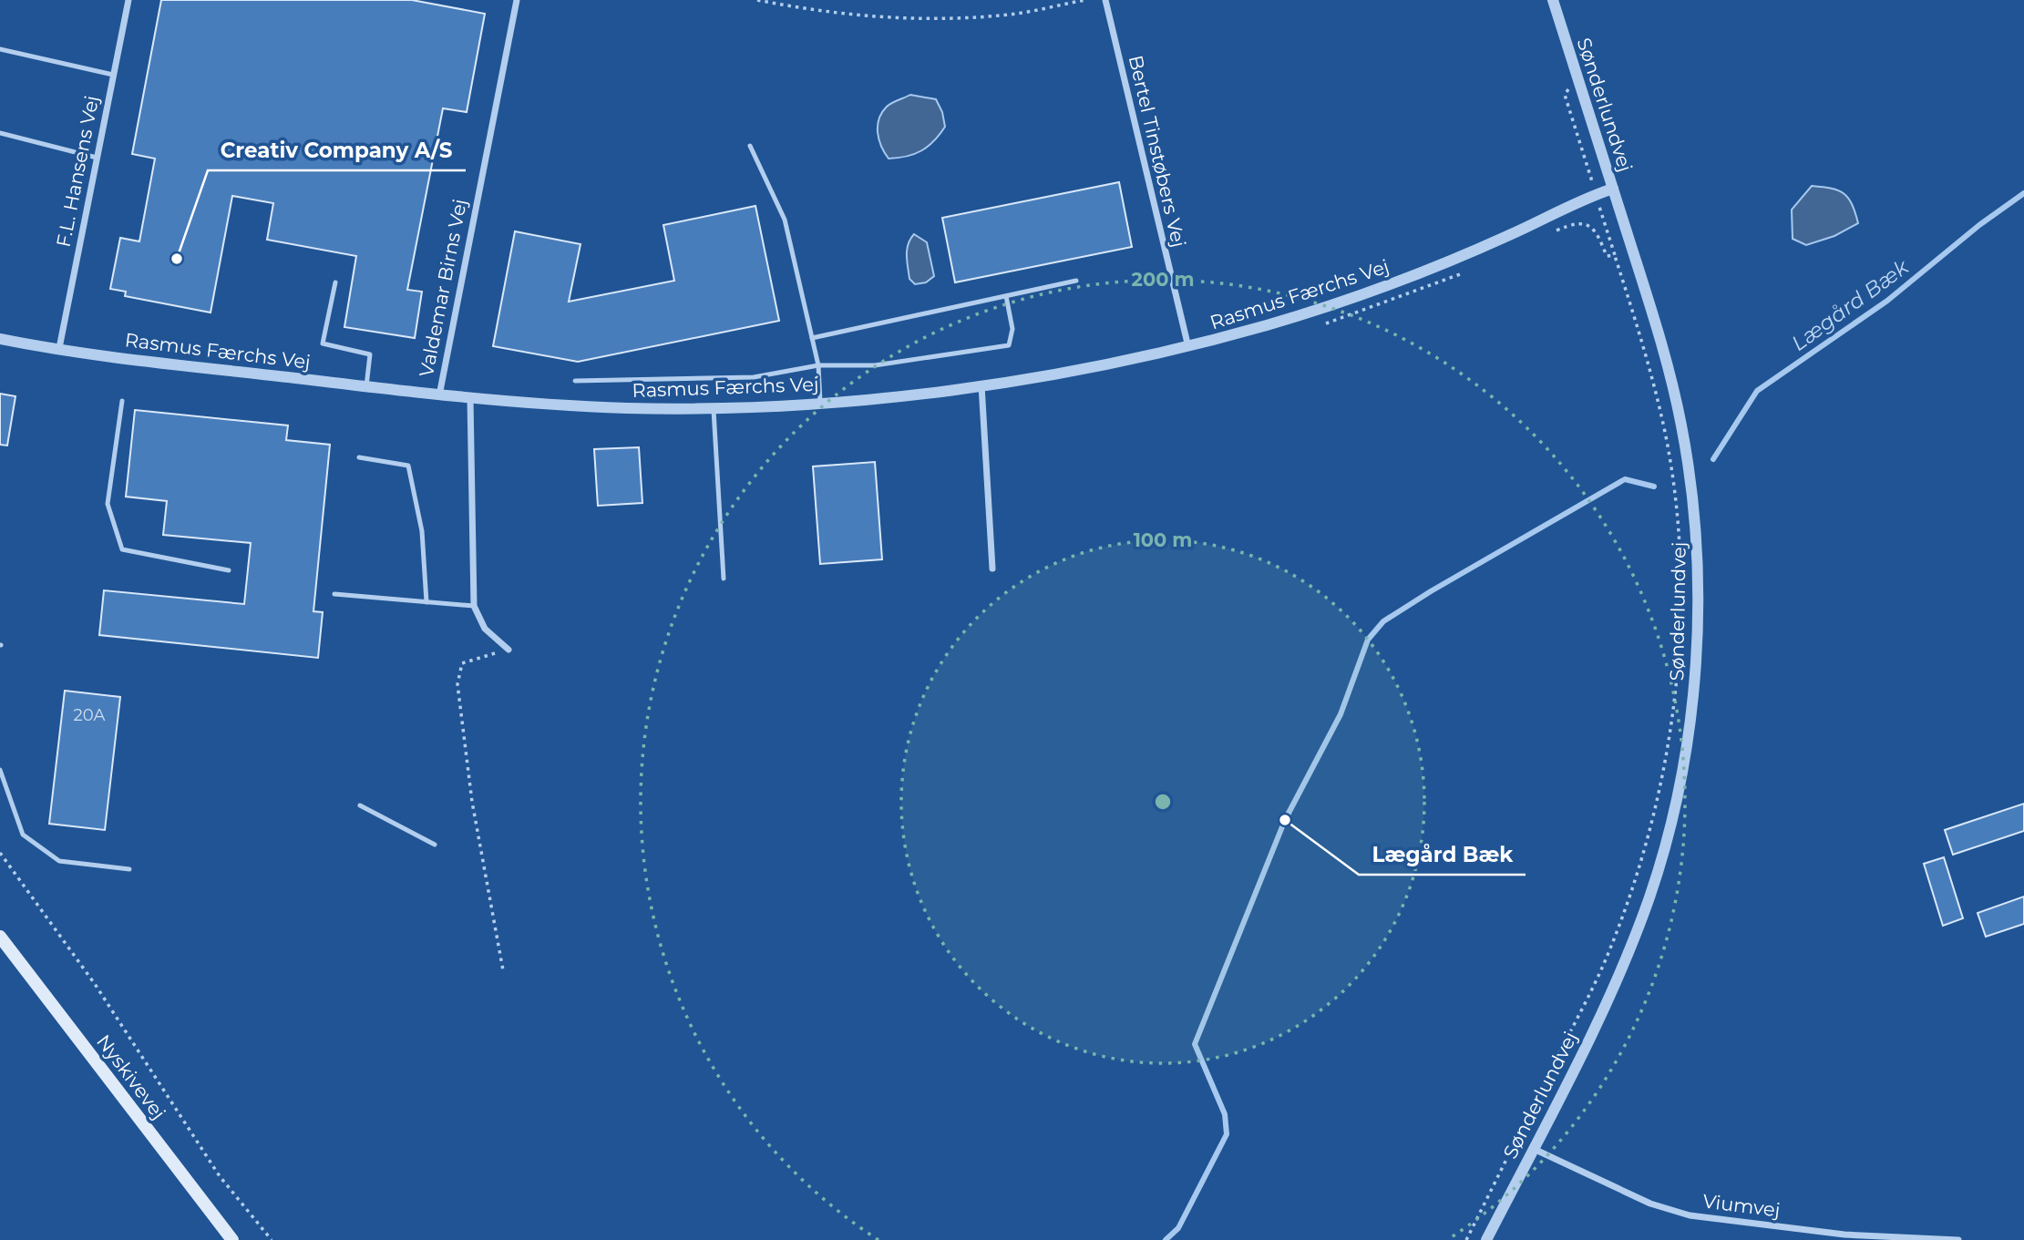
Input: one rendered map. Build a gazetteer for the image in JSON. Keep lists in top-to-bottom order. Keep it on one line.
{"streets":{"main road":["Nyskivevej"],"street":["Sønderlundvej","Bertel Tinstøbers Vej","F.L. Hansens Vej","Valdemar Birns Vej","Rasmus Færchs Vej","Viumvej"]},"crossings":[["Sønderlundvej","Rasmus Færchs Vej"],["Sønderlundvej","Viumvej"],["Bertel Tinstøbers Vej","Rasmus Færchs Vej"],["F.L. Hansens Vej","Rasmus Færchs Vej"],["Valdemar Birns Vej","Rasmus Færchs Vej"]],"water":["Lægård Bæk"],"places":["Creativ Company A/S","Lægård Bæk"],"house_numbers":["20A"],"rings":["200 m","100 m"]}
